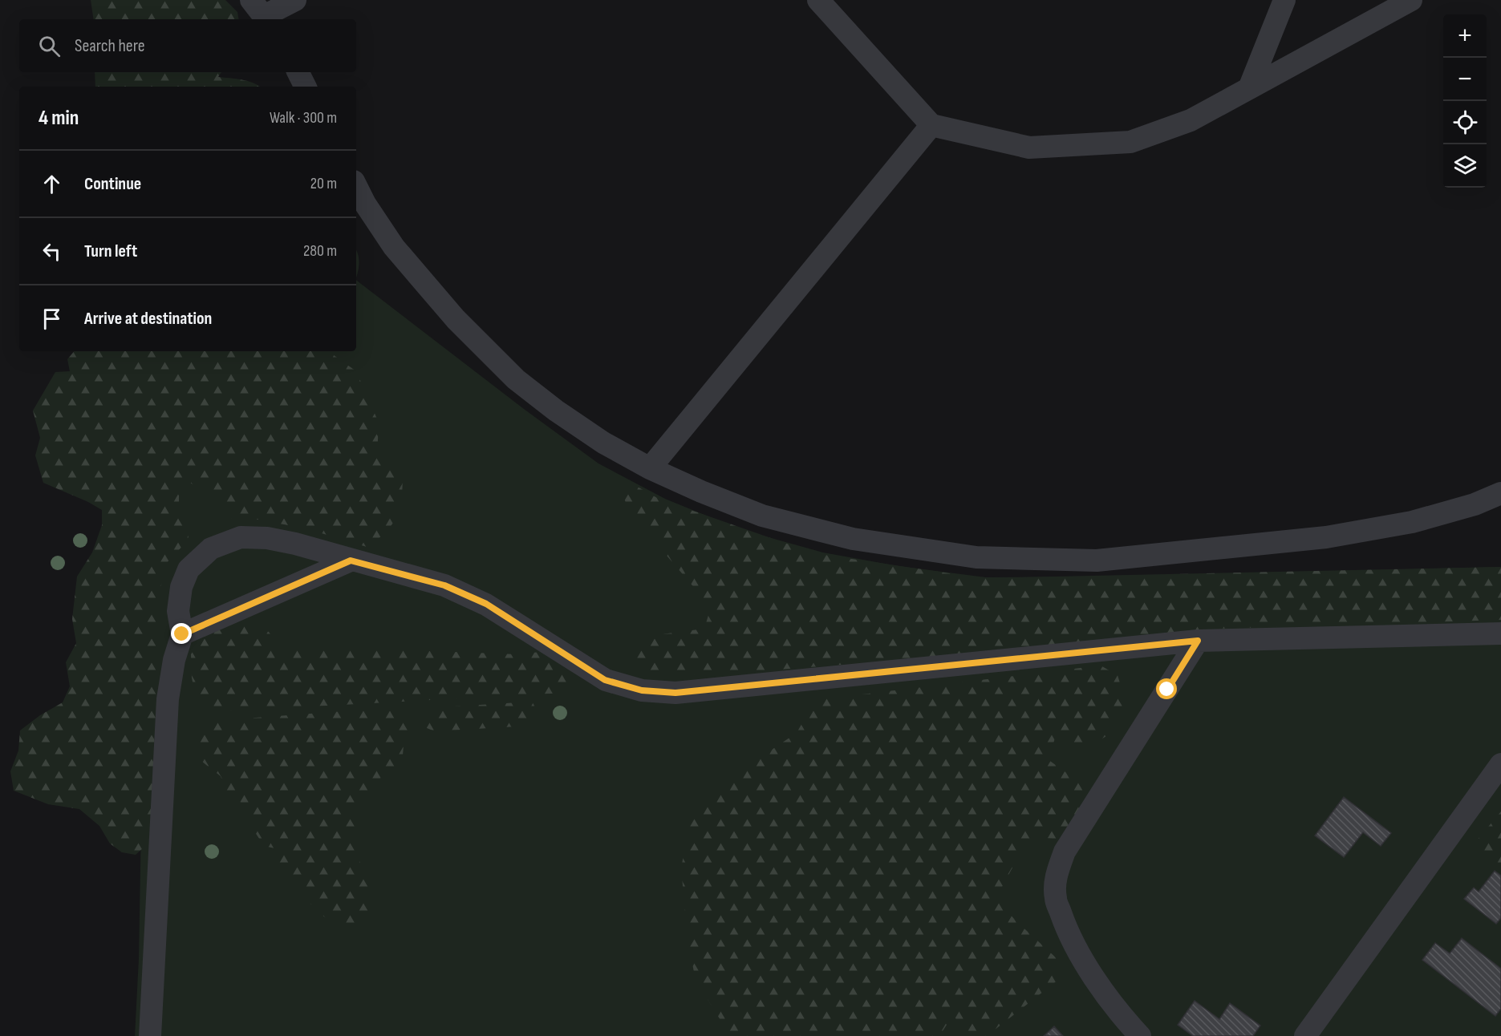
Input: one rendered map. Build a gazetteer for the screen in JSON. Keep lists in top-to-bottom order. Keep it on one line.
{"page":{"map_buttons":["+","−"],"search":"Search here","heading":["4 min","Walk · 300 m"],"list":[["Continue","20 m"],["Turn left","280 m"],"Arrive at destination"]}}
